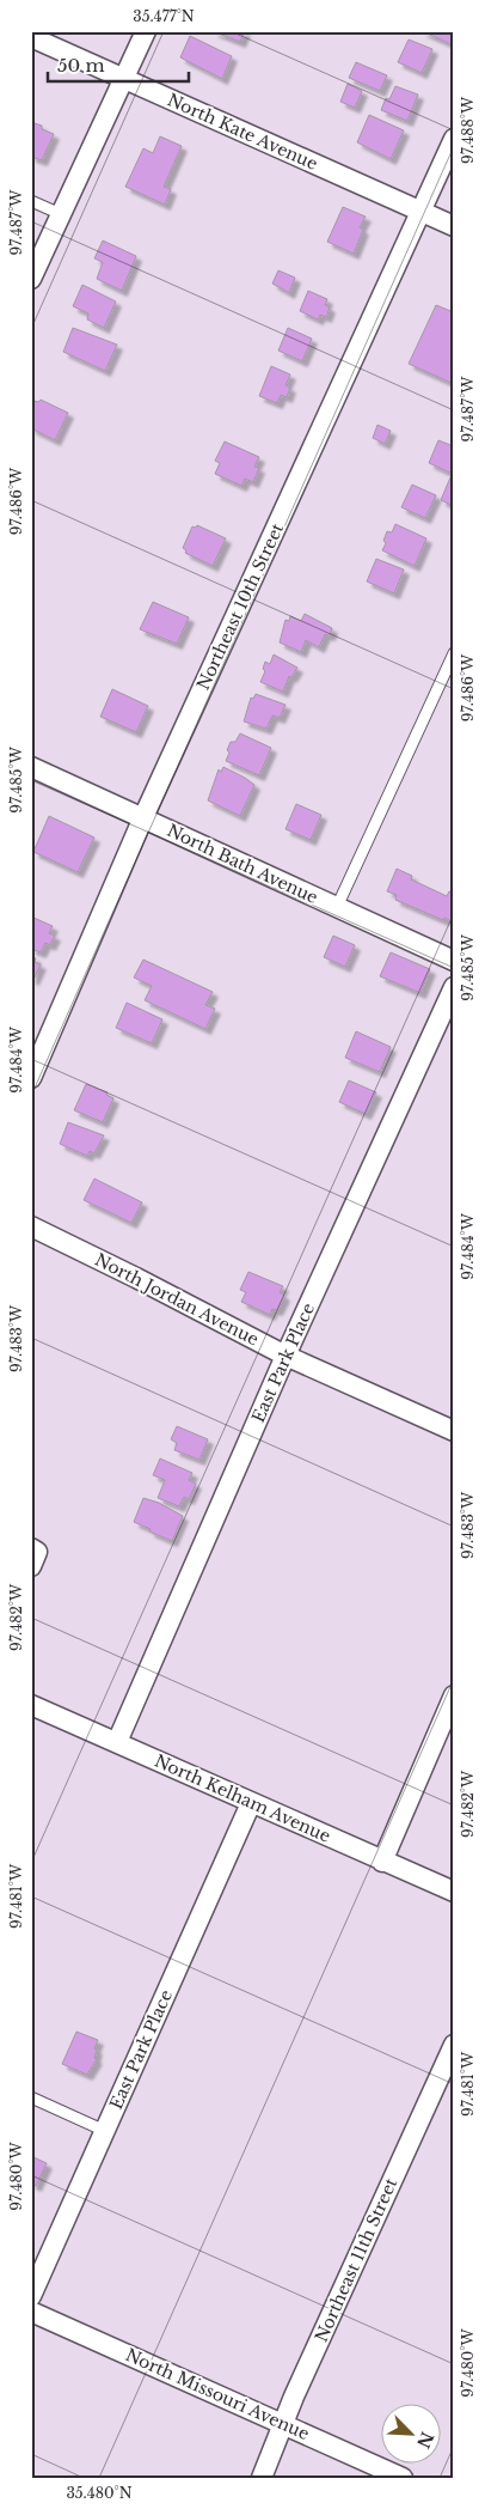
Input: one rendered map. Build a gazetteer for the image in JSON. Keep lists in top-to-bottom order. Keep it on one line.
{"streets":{"street":["North Kate Avenue","Northeast 10th Street","North Bath Avenue","North Jordan Avenue","East Park Place","North Kelham Avenue","Northeast 11th Street","North Missouri Avenue"]},"crossings":[["North Kate Avenue","Northeast 10th Street"],["Northeast 10th Street","North Bath Avenue"],["North Jordan Avenue","East Park Place"],["East Park Place","North Kelham Avenue"],["Northeast 11th Street","North Missouri Avenue"]],"scale_bar":"50 m","north":"bottom right","coordinates":["35.477°N","97.488°W","97.487°W","97.486°W","97.485°W","97.484°W","97.483°W","97.482°W","97.481°W","97.480°W","35.480°N"]}
